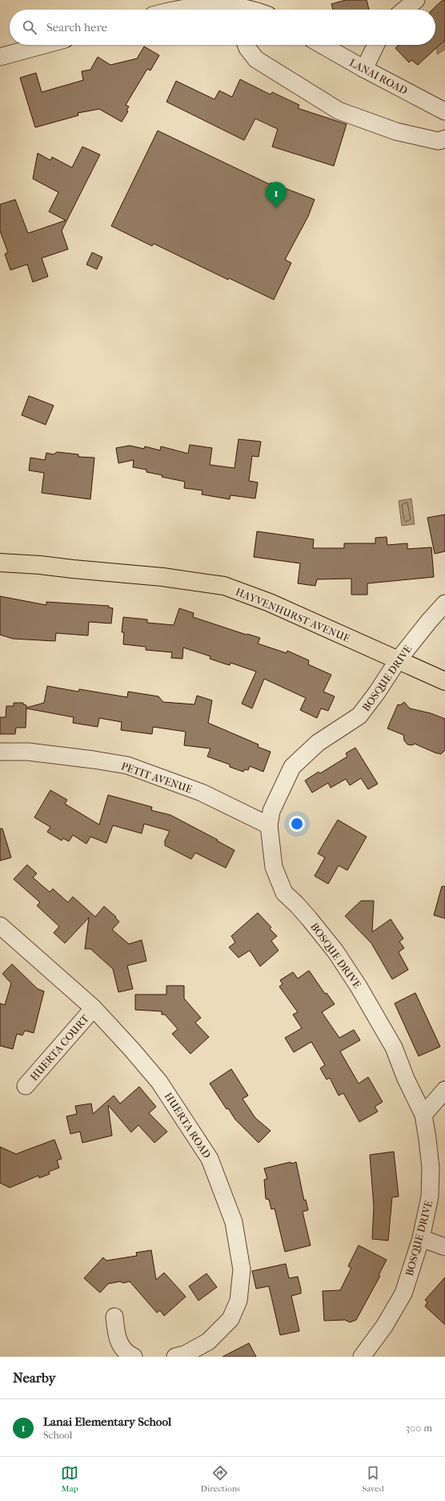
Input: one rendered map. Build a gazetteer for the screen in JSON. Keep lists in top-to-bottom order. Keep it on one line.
{"streets":{"main road":["HAYVENHURST AVENUE"],"street":["LANAI ROAD","BOSQUE DRIVE","PETIT AVENUE","HUERTA COURT","HUERTA ROAD"]},"crossings":[["HAYVENHURST AVENUE","BOSQUE DRIVE"],["BOSQUE DRIVE","PETIT AVENUE"],["HUERTA COURT","HUERTA ROAD"]],"page":{"search":"Search here","pins":"1","heading":"Nearby","list":[{"mark":"1","name":"Lanai Elementary School","note":"School","value":"300 m"}],"nav":["Map","Directions","Saved"]}}
